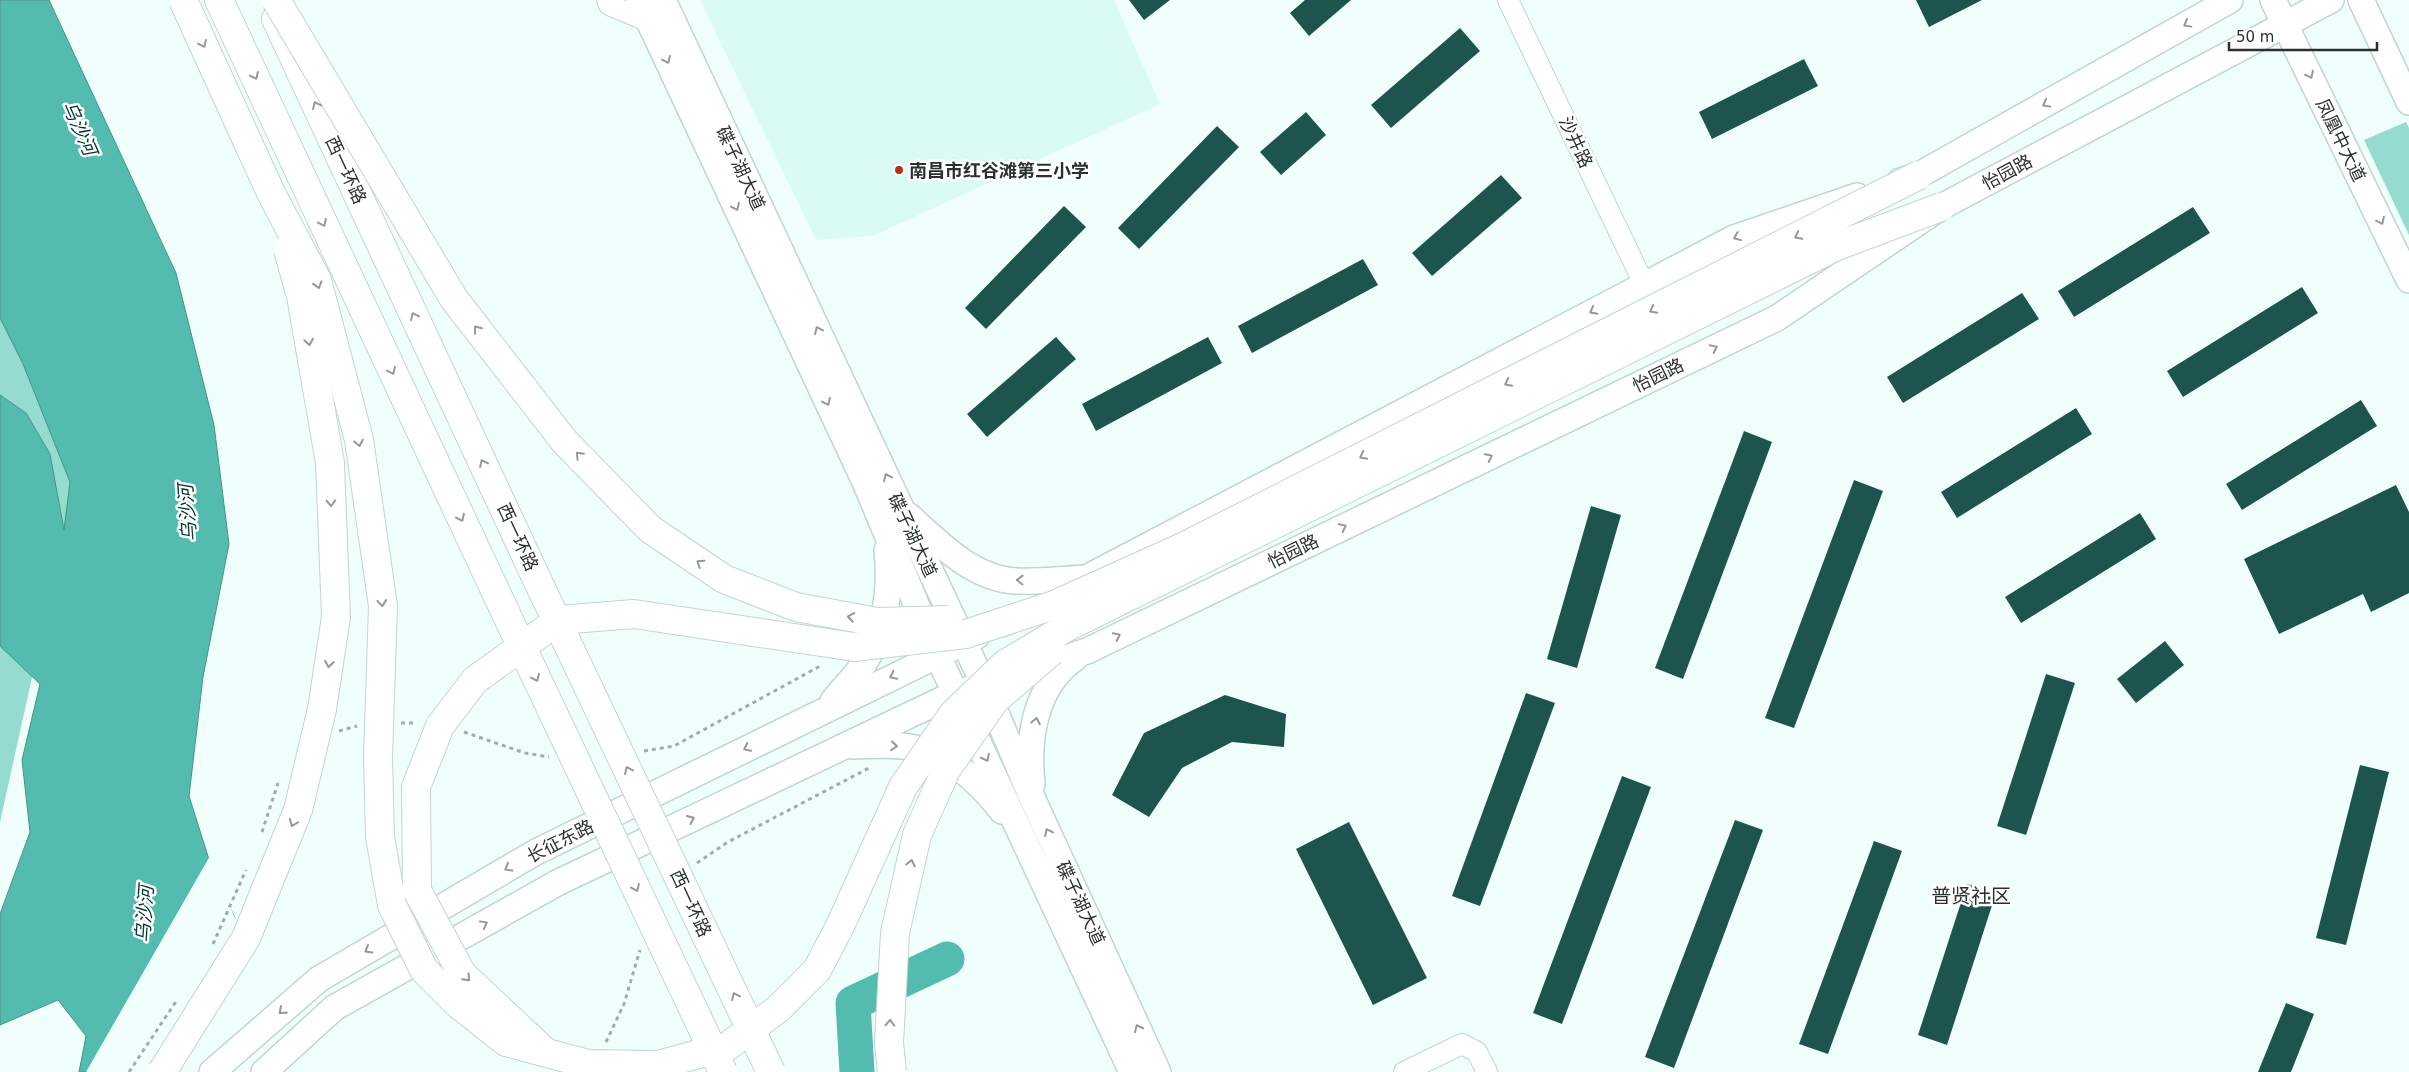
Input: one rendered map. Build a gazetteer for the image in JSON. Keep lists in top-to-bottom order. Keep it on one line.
{"streets":{"highway":["西一环路"],"main road":["凤凰中大道","碟子湖大道","怡园路","长征东路"],"street":["沙井路"]},"crossings":[["凤凰中大道","怡园路"],["碟子湖大道","怡园路"],["碟子湖大道","长征东路"],["怡园路","长征东路"]],"districts":["普贤社区"],"water":["乌沙河"],"places":["南昌市红谷滩第三小学"],"scale_bar":"50 m"}
